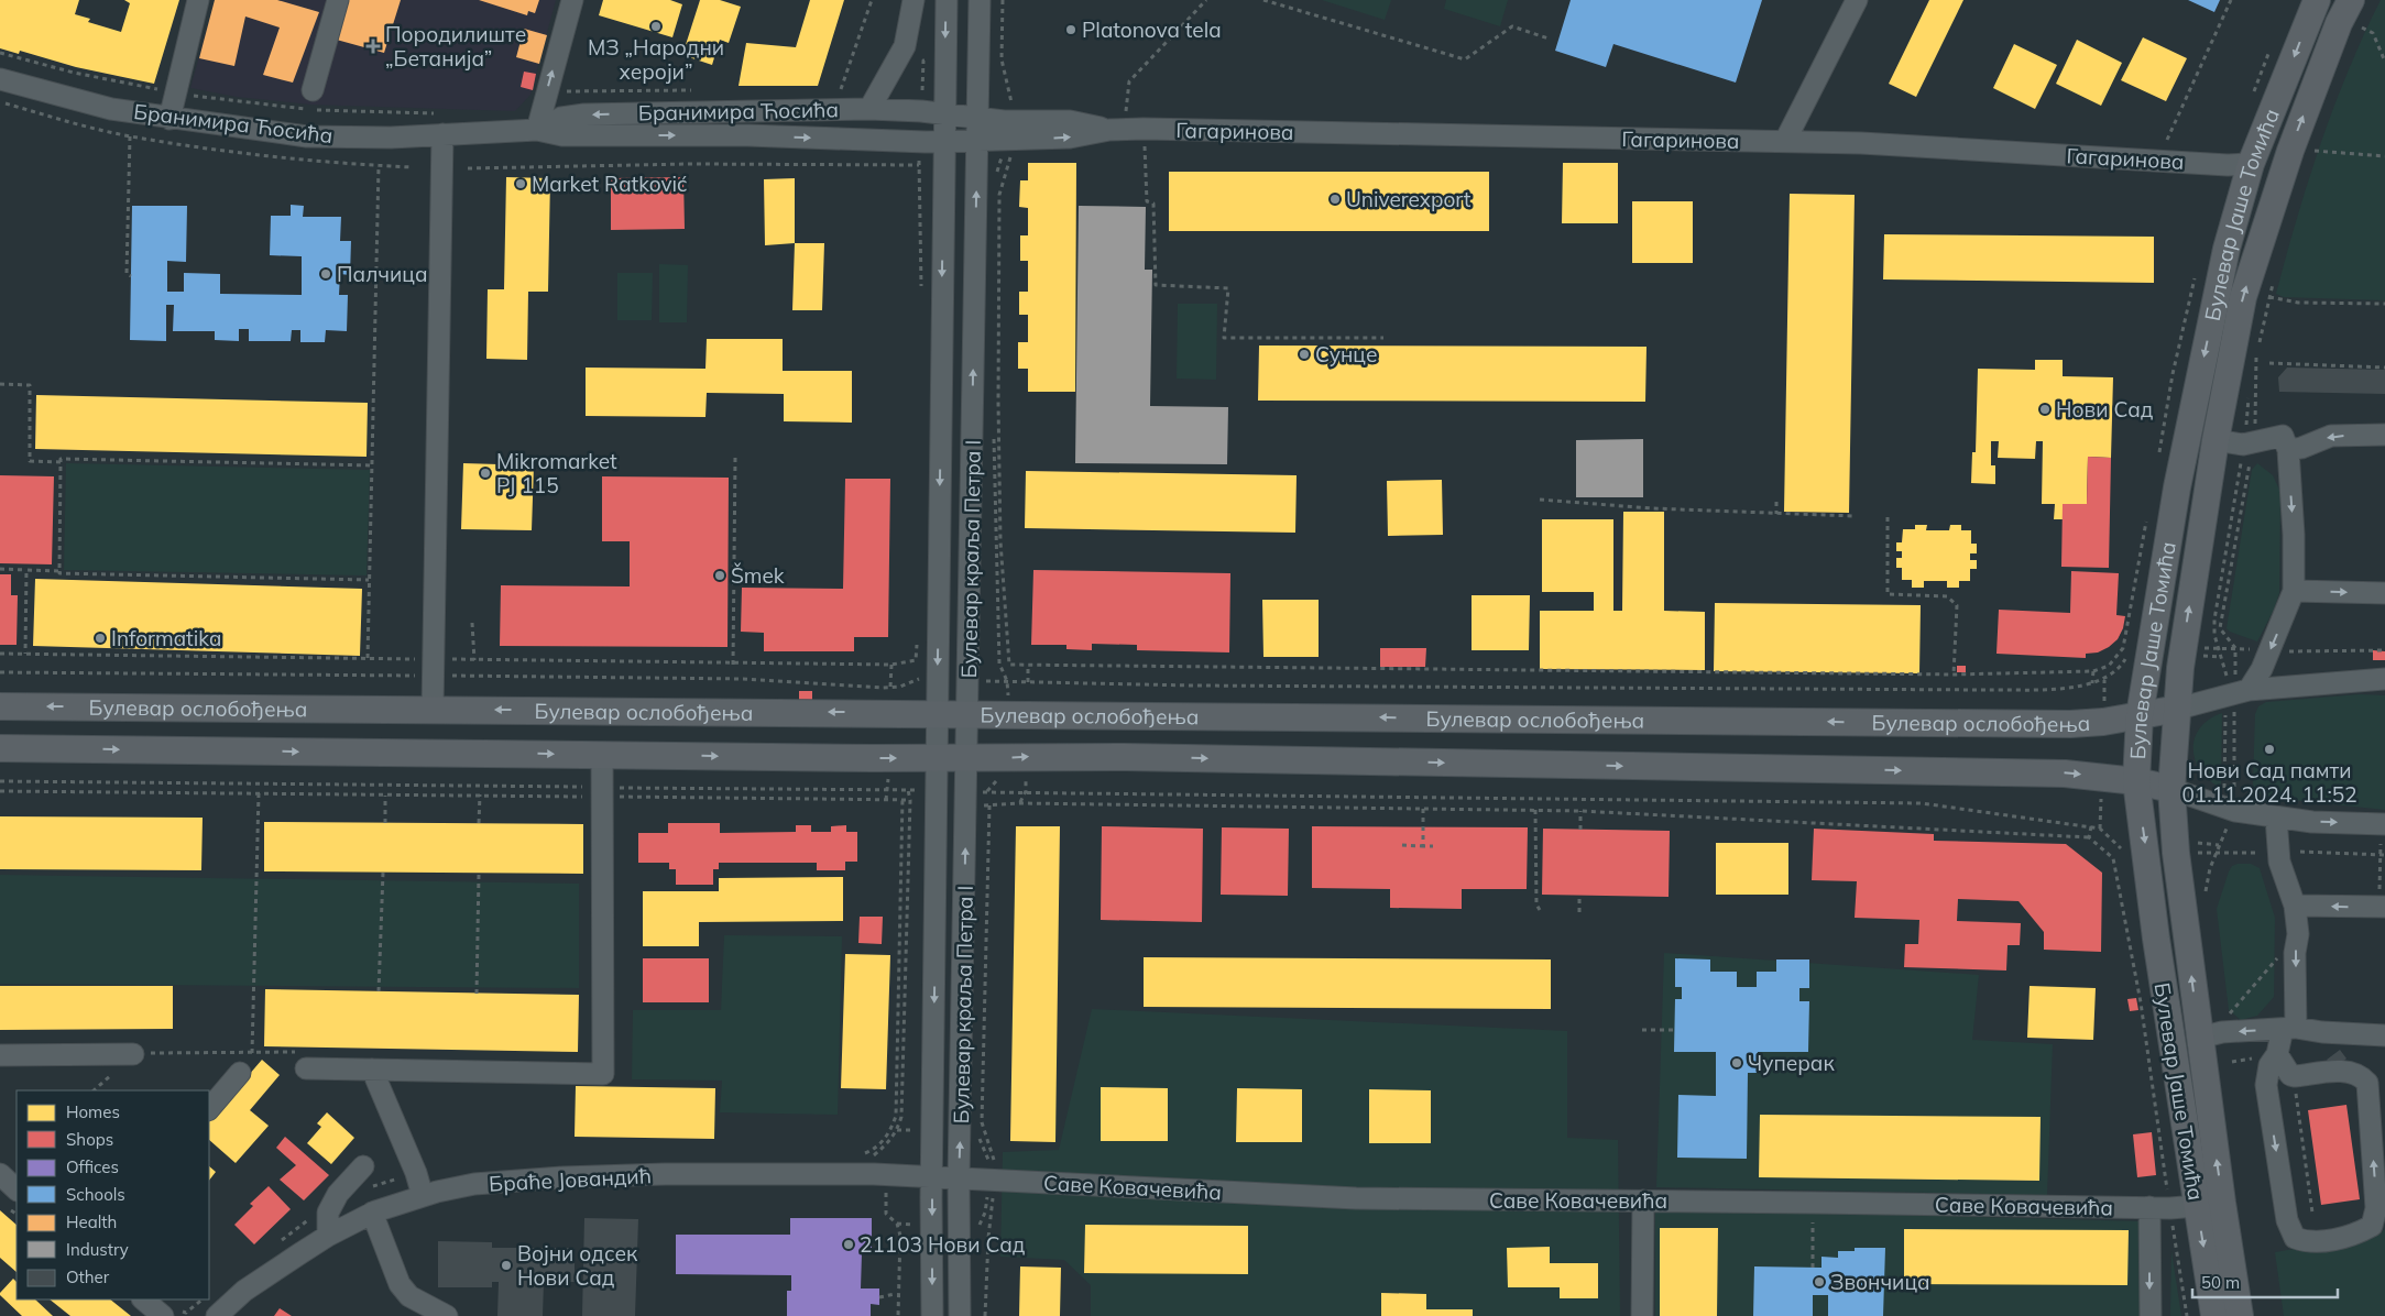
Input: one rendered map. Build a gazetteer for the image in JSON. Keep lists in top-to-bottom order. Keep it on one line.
{"streets":{"main road":["Булевар Јаше Томића","Булевар ослобођења"],"street":["Бранимира Ћосића","Гагаринова","Булевар краља Петра I","Браће Јовандић","Саве Ковачевића"]},"crossings":[["Бранимира Ћосића","Гагаринова"],["Бранимира Ћосића","Булевар краља Петра I"],["Гагаринова","Булевар Јаше Томића"],["Гагаринова","Булевар краља Петра I"],["Булевар Јаше Томића","Булевар ослобођења"],["Булевар Јаше Томића","Саве Ковачевића"],["Булевар краља Петра I","Булевар ослобођења"],["Булевар краља Петра I","Браће Јовандић"],["Булевар краља Петра I","Саве Ковачевића"],["Браће Јовандић","Саве Ковачевића"]],"places":{"other":["МЗ „Народни хероји”","Platonova tela","Market Ratković","Univerexport","Палчица","Сунце","Нови Сад","Mikromarket PJ 115","Šmek","Informatika","Нови Сад памти 01.11.2024. 11:52","Чуперак","21103 Нови Сад","Војни одсек Нови Сад","Звончица"],"health":["Породилиште „Бетанија”"]},"legend":["Homes","Shops","Offices","Schools","Health","Industry","Other"],"scale_bar":"50 m"}
